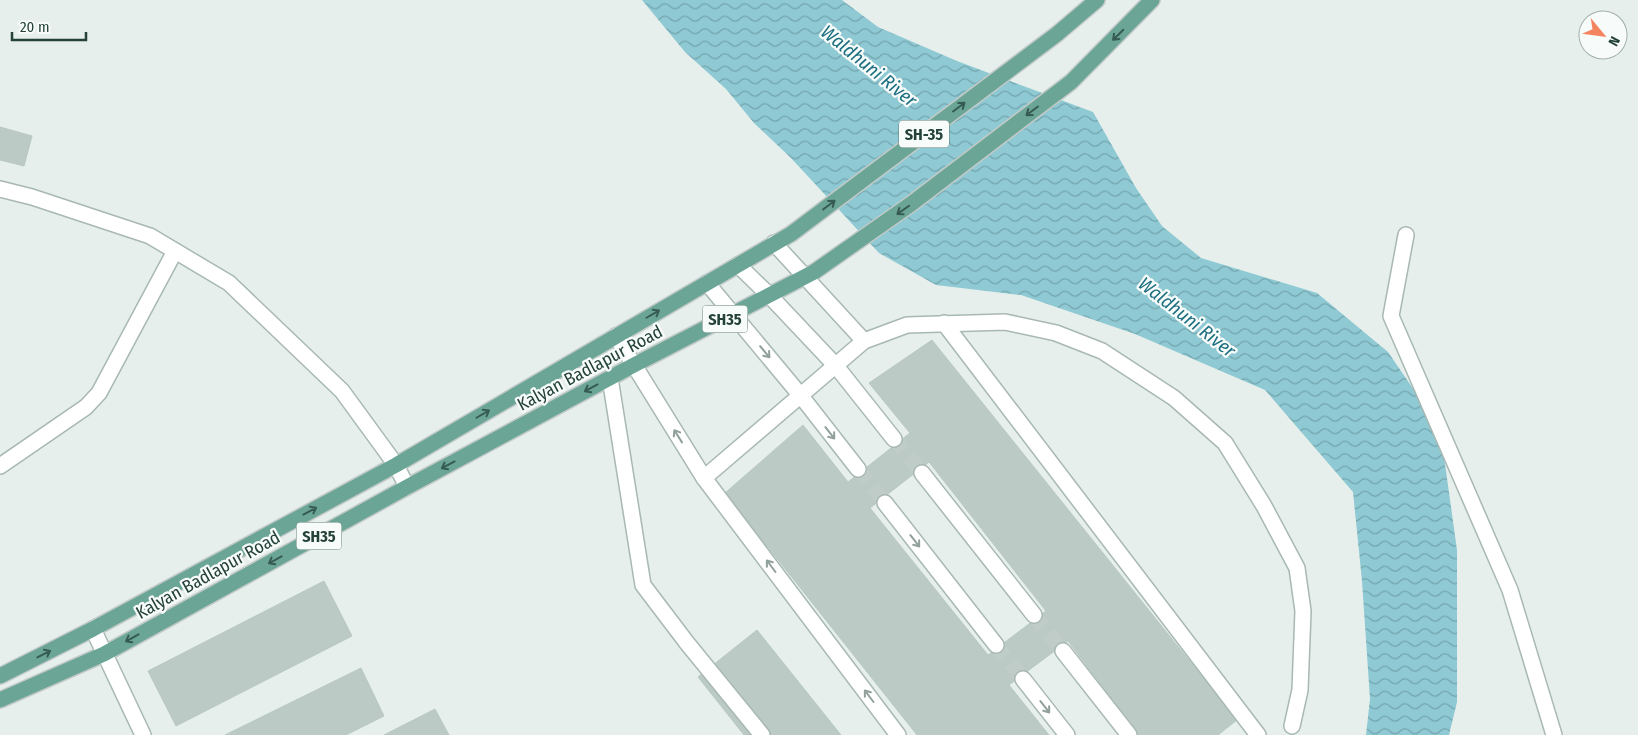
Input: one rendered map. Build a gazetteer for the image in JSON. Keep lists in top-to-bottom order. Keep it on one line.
{"streets":{"main road":["SH-35","SH35","Kalyan Badlapur Road"]},"water":["Waldhuni River"],"scale_bar":"20 m","north":"bottom right"}
